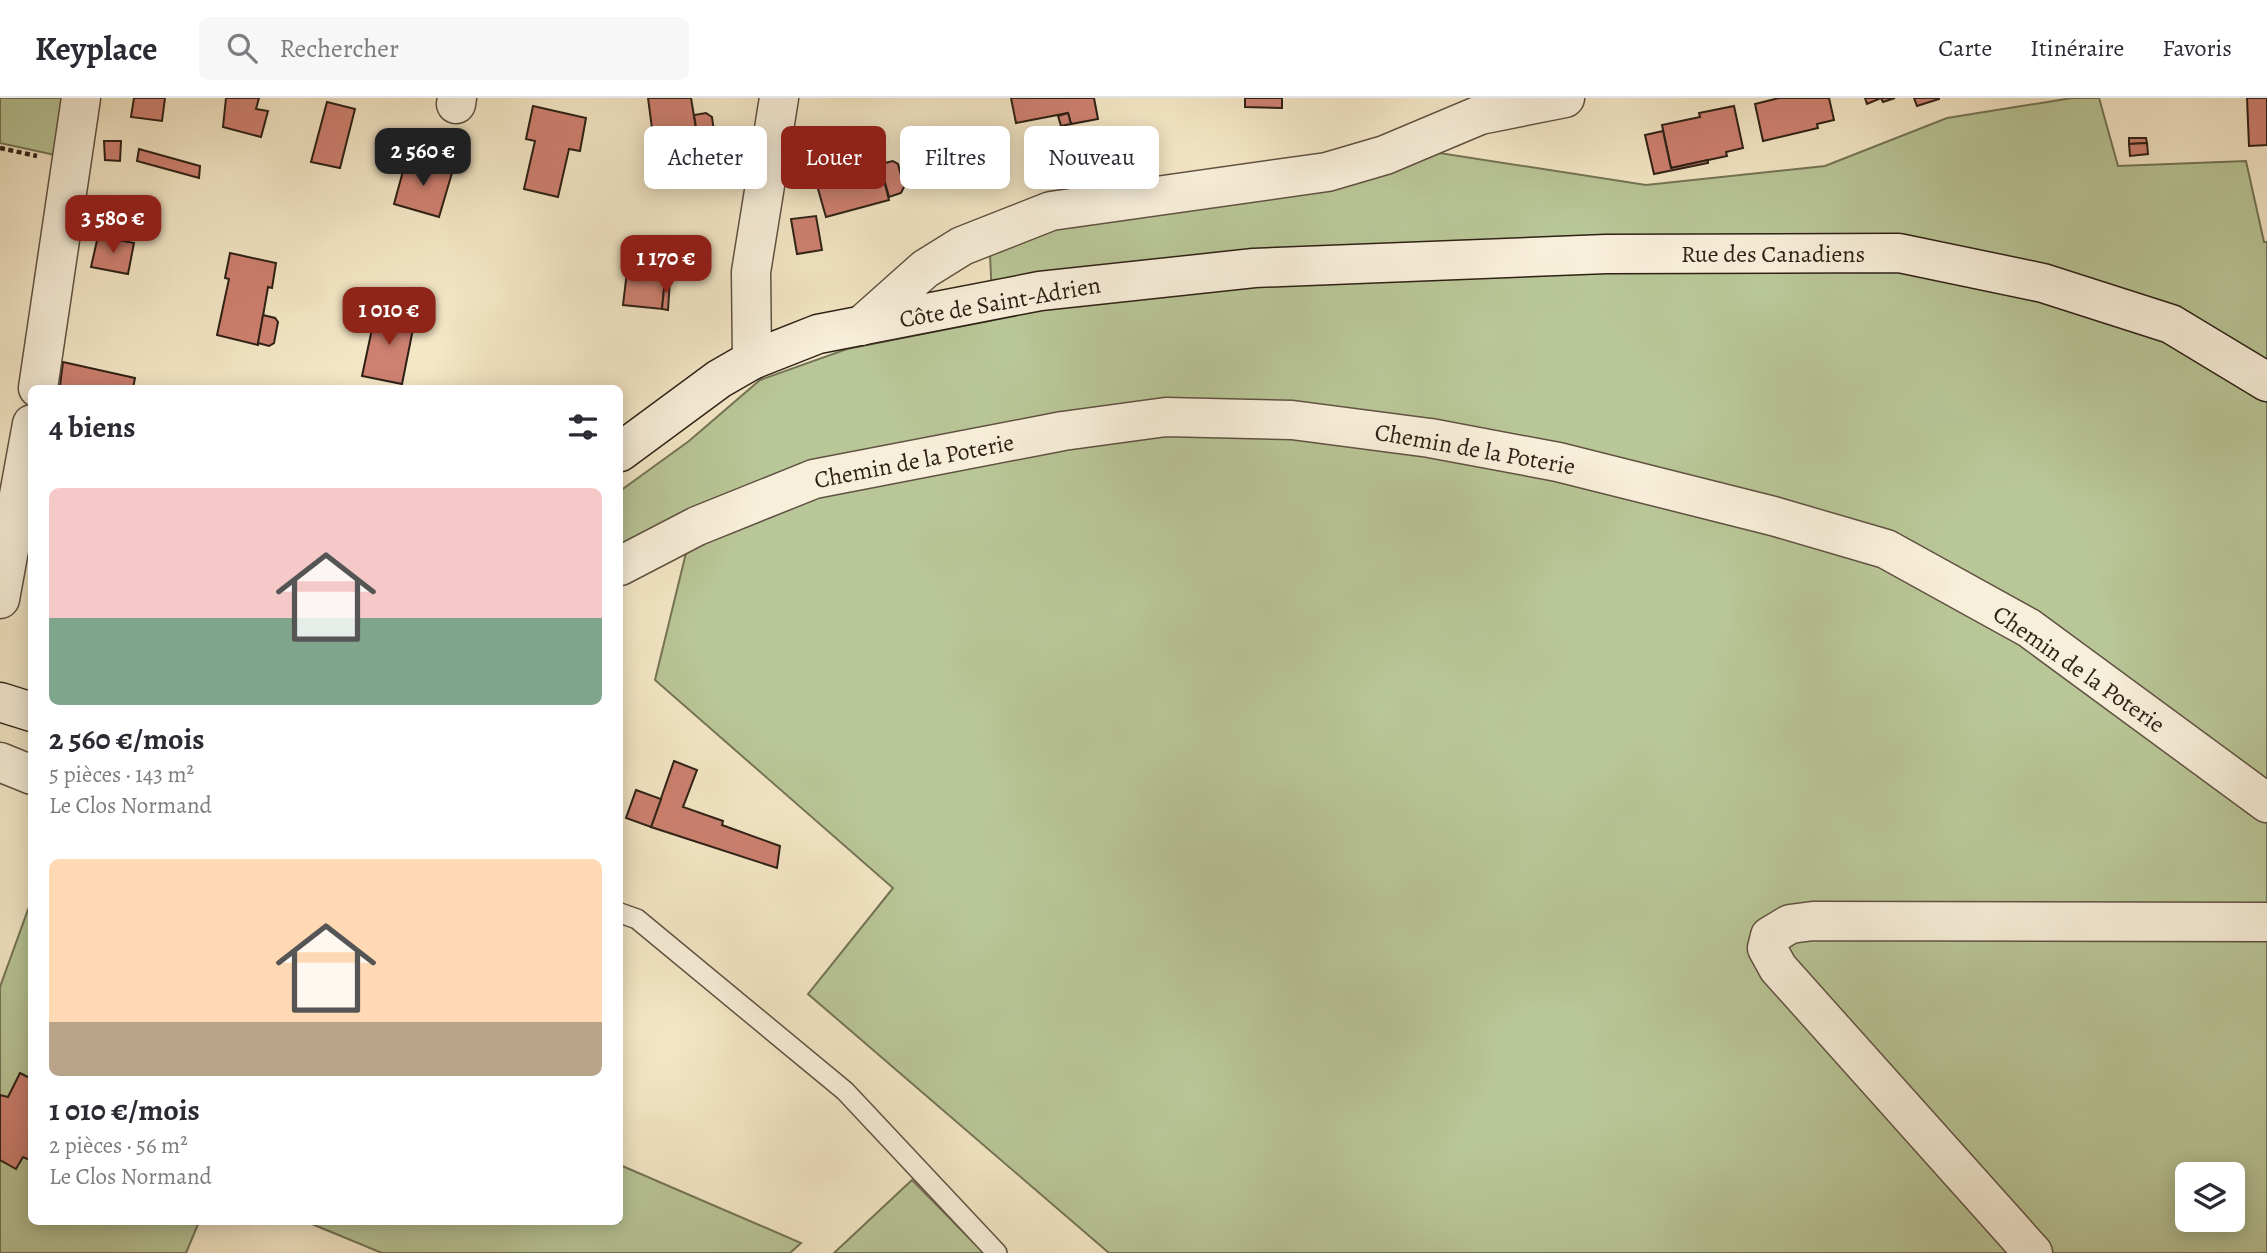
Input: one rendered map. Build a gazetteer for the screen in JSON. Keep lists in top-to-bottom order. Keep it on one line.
{"streets":{"street":["Rue des Canadiens","Côte de Saint-Adrien","Chemin de la Poterie"]},"crossings":[["Rue des Canadiens","Côte de Saint-Adrien"]],"page":{"header":"Keyplace","search":"Rechercher","nav":["Carte","Itinéraire","Favoris"],"chip":["Acheter","Louer","Filtres","Nouveau"],"price":["2 560 €","3 580 €","1 170 €","1 010 €"],"heading":"4 biens","list":[{"name":"2 560 €/mois","note":"5 pièces · 143 m² · Le Clos Normand"},{"name":"1 010 €/mois","note":"2 pièces · 56 m² · Le Clos Normand"}]}}
